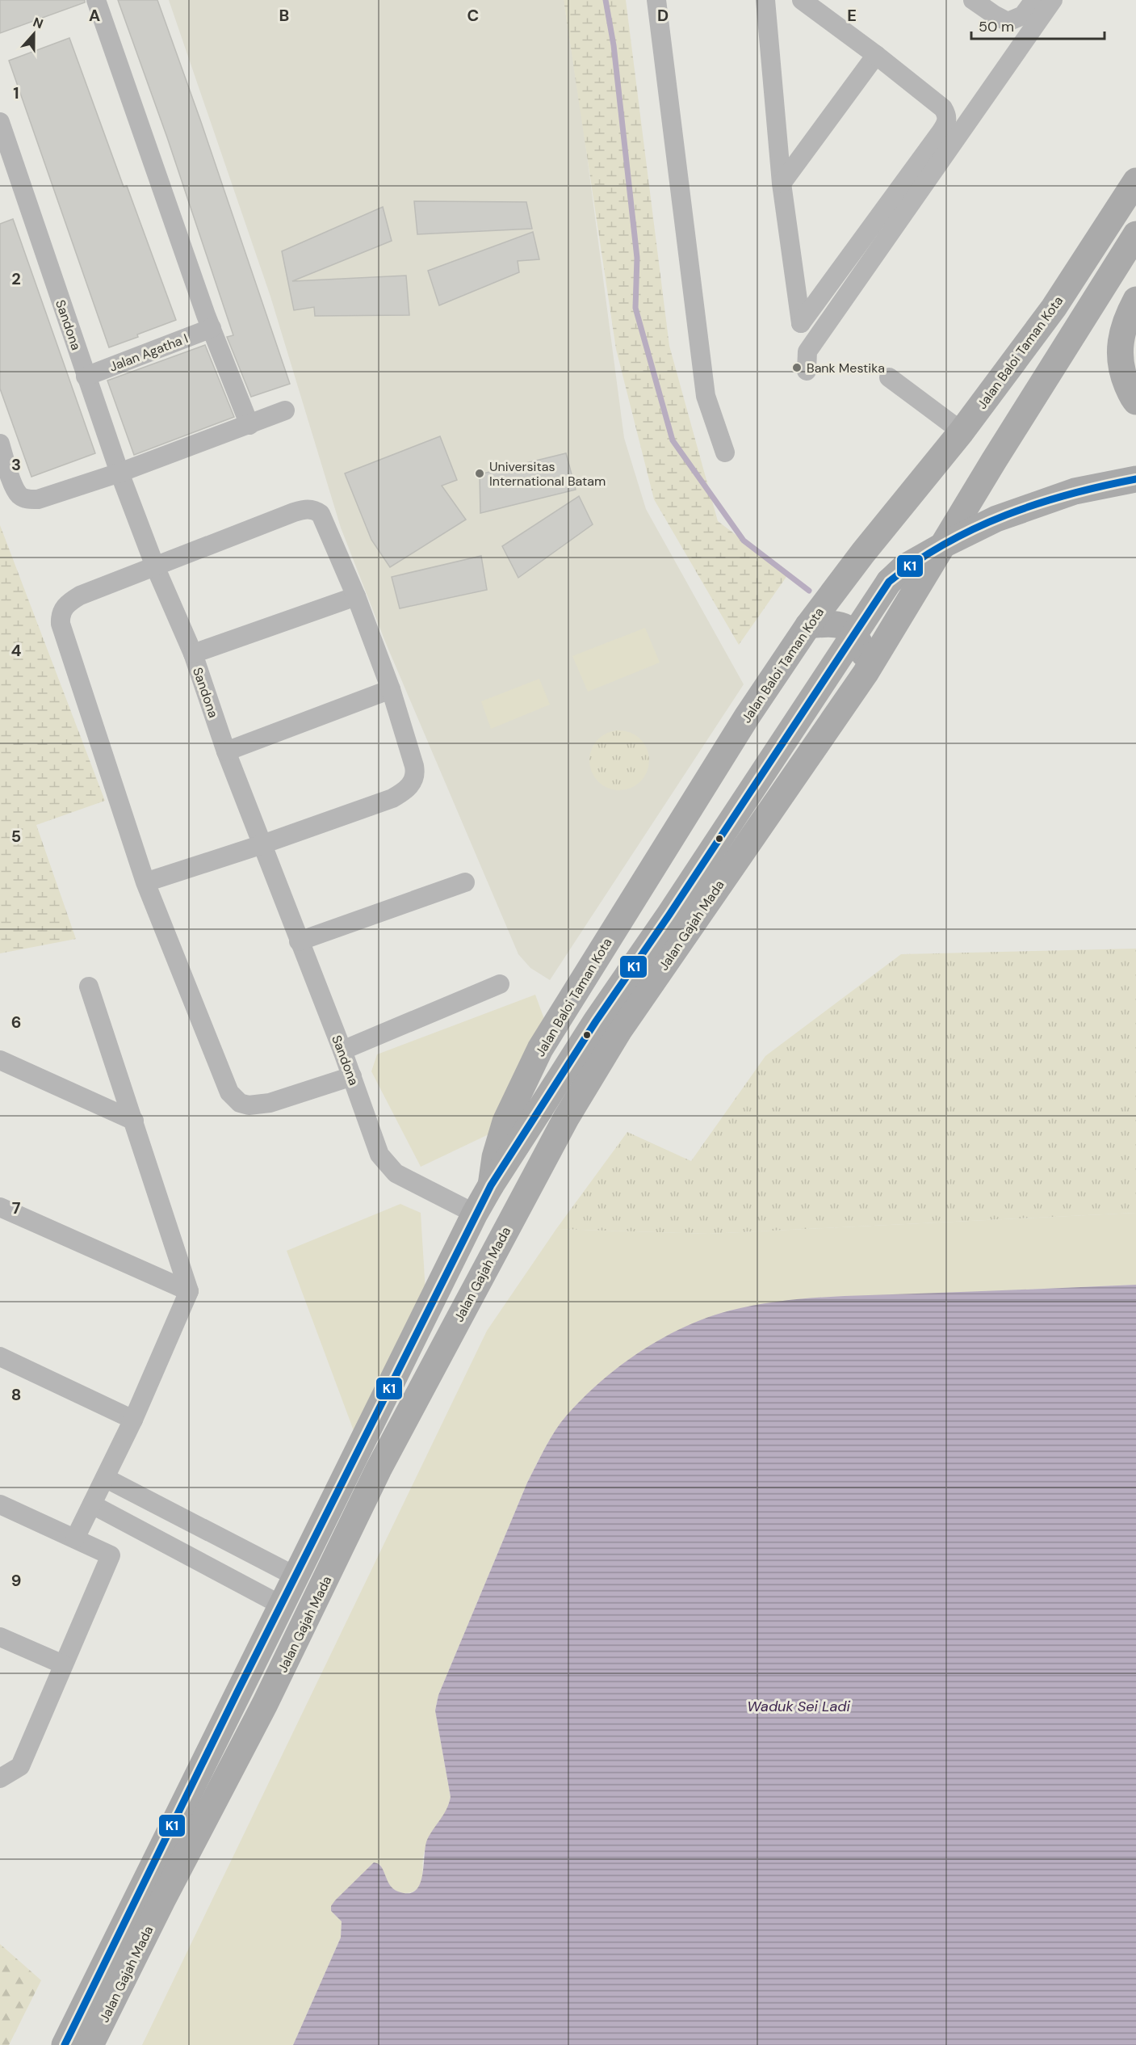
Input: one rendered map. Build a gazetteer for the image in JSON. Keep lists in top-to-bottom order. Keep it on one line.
{"streets":{"highway":["Jalan Baloi Taman Kota","Jalan Gajah Mada"],"street":["Sandona","Jalan Agatha I"]},"crossings":[["Sandona","Jalan Agatha I"],["Sandona","Jalan Gajah Mada"],["Jalan Baloi Taman Kota","Jalan Gajah Mada"]],"water":["Waduk Sei Ladi"],"places":["Bank Mestika","Universitas International Batam"],"lines":["transit line K1"],"scale_bar":"50 m","north":"top","grid":{"columns":["A","B","C","D","E"],"rows":["1","2","3","4","5","6","7","8","9"]}}
